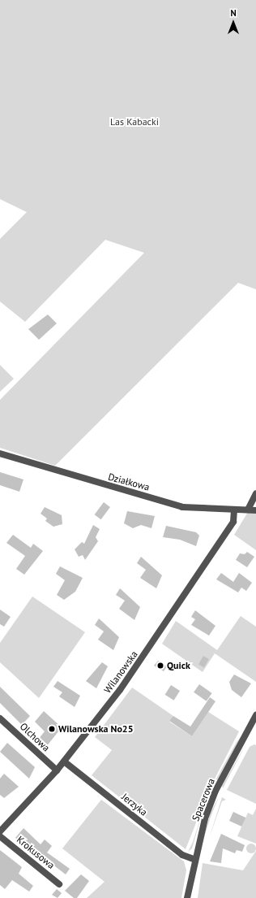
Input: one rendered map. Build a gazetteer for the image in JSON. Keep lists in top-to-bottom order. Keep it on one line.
{"streets":{"street":["Działkowa","Wilanowska","Olchowa","Spacerowa","Jerzyka","Krokusowa"]},"crossings":[["Działkowa","Wilanowska"],["Wilanowska","Olchowa"],["Wilanowska","Jerzyka"],["Spacerowa","Jerzyka"]],"parks":["Las Kabacki"],"places":["Quick","Wilanowska No25"],"north":"top"}
